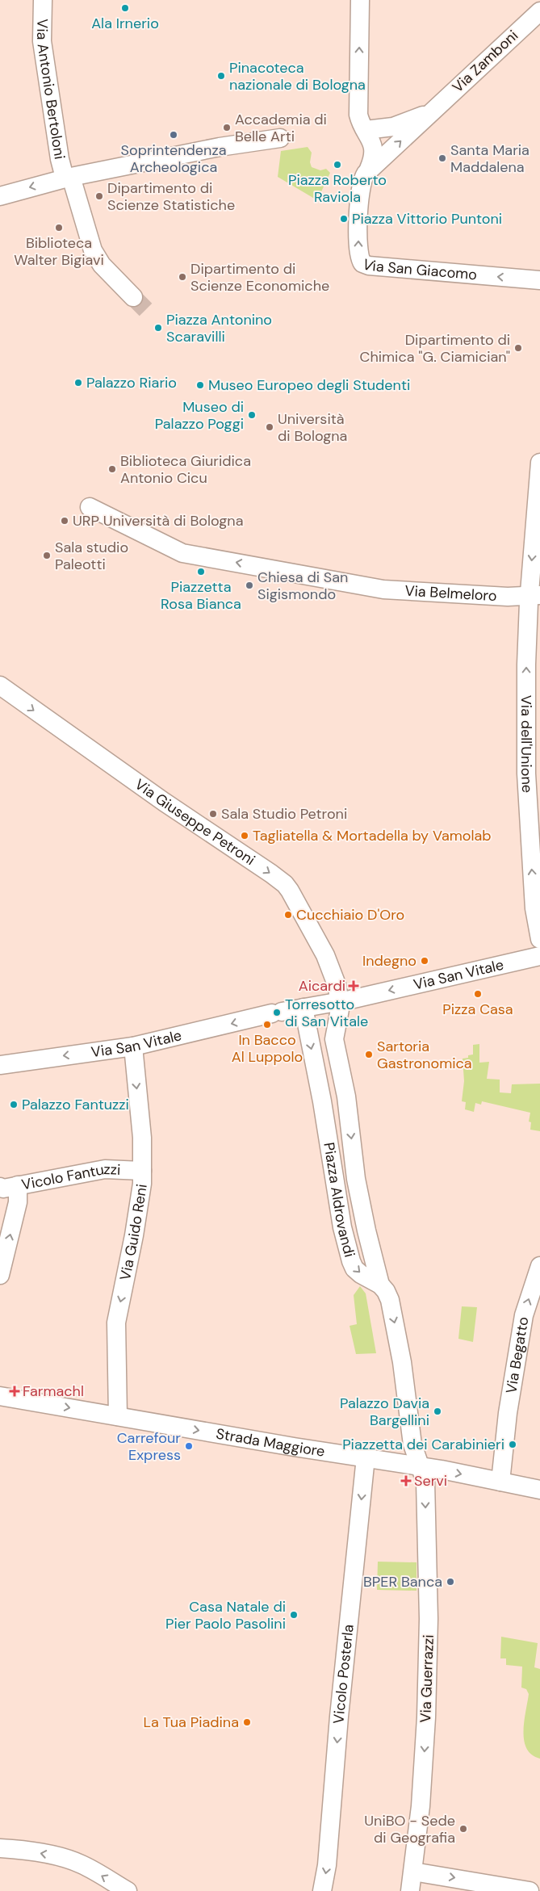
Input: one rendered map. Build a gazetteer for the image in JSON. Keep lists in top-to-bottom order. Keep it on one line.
{"streets":{"street":["Via Zamboni","Via Antonio Bertoloni","Via San Giacomo","Via Belmeloro","Via dell'Unione","Via Giuseppe Petroni","Via San Vitale","Vicolo Fantuzzi","Piazza Aldrovandi","Via Guido Reni","Via Begatto","Strada Maggiore","Vicolo Posterla","Via Guerrazzi"]},"crossings":[["Via Zamboni","Via San Giacomo"],["Via Belmeloro","Via dell'Unione"],["Via Giuseppe Petroni","Via San Vitale"],["Via Giuseppe Petroni","Piazza Aldrovandi"],["Via San Vitale","Piazza Aldrovandi"],["Via San Vitale","Via Guido Reni"],["Vicolo Fantuzzi","Via Guido Reni"],["Piazza Aldrovandi","Strada Maggiore"],["Piazza Aldrovandi","Via Guerrazzi"],["Via Guido Reni","Strada Maggiore"],["Via Begatto","Strada Maggiore"],["Strada Maggiore","Vicolo Posterla"],["Strada Maggiore","Via Guerrazzi"]],"one_way":["Via Belmeloro","Via Giuseppe Petroni","Via San Vitale","Piazza Aldrovandi","Via Guido Reni","Via Begatto","Strada Maggiore","Vicolo Posterla","Via Guerrazzi"],"places":{"other":["Ala Irnerio","Pinacoteca nazionale di Bologna","Accademia di Belle Arti","Soprintendenza Archeologica","Santa Maria Maddalena","Piazza Roberto Raviola","Dipartimento di Scienze Statistiche","Piazza Vittorio Puntoni","Biblioteca Walter Bigiavi","Dipartimento di Scienze Economiche","Piazza Antonino Scaravilli","Dipartimento di Chimica \"G. Ciamician\"","Palazzo Riario","Museo Europeo degli Studenti","Museo di Palazzo Poggi","Università di Bologna","Biblioteca Giuridica Antonio Cicu","URP Università di Bologna","Sala studio Paleotti","Piazzetta Rosa Bianca","Chiesa di San Sigismondo","Sala Studio Petroni","Tagliatella & Mortadella by Vamolab","Cucchiaio D'Oro","Indegno","Pizza Casa","Torresotto di San Vitale","In Bacco Al Luppolo","Sartoria Gastronomica","Palazzo Fantuzzi","Palazzo Davia Bargellini","Piazzetta dei Carabinieri","Carrefour Express","BPER Banca","Casa Natale di Pier Paolo Pasolini","La Tua Piadina","UniBO - Sede di Geografia"],"health":["Aicardi","Farmachl","Servi"]}}
